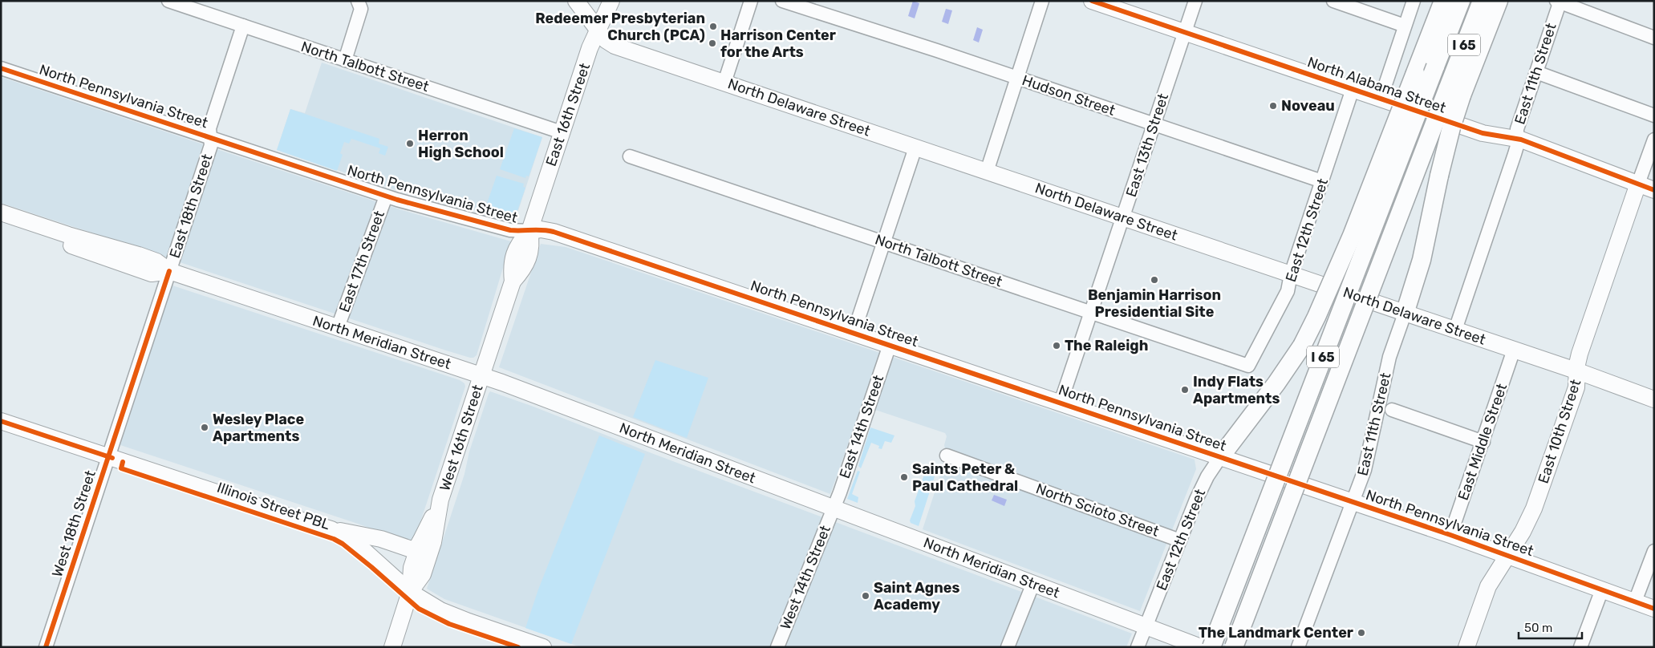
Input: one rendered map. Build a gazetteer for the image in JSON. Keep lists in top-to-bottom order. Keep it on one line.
{"streets":{"highway":["I 65"],"main road":["North Alabama Street","North Pennsylvania Street","North Delaware Street","East 16th Street","North Meridian Street","East 10th Street","West 16th Street"],"street":["North Talbott Street","East 11th Street","Hudson Street","East 13th Street","East 18th Street","East 12th Street","East 17th Street","East 14th Street","East Middle Street","North Scioto Street","West 18th Street","West 14th Street"],"cycle path":["Illinois Street PBL"]},"crossings":[["North Talbott Street","East 16th Street"],["North Talbott Street","East 13th Street"],["North Talbott Street","East 18th Street"],["North Talbott Street","East 12th Street"],["East 11th Street","North Alabama Street"],["East 11th Street","North Pennsylvania Street"],["East 11th Street","North Delaware Street"],["North Alabama Street","East 13th Street"],["North Alabama Street","East 12th Street"],["North Alabama Street","East 10th Street"],["Hudson Street","East 13th Street"],["Hudson Street","East 12th Street"],["North Pennsylvania Street","East 16th Street"],["North Pennsylvania Street","East 13th Street"],["North Pennsylvania Street","East 18th Street"],["North Pennsylvania Street","East 12th Street"],["North Pennsylvania Street","East 17th Street"],["North Pennsylvania Street","East 14th Street"],["North Pennsylvania Street","East 10th Street"],["North Pennsylvania Street","East Middle Street"],["North Delaware Street","East 16th Street"],["North Delaware Street","East 13th Street"],["North Delaware Street","East 12th Street"],["North Delaware Street","East 10th Street"],["North Delaware Street","East Middle Street"],["East 16th Street","North Meridian Street"],["East 16th Street","West 16th Street"],["East 18th Street","North Meridian Street"],["East 18th Street","West 18th Street"],["East 12th Street","North Meridian Street"],["East 12th Street","North Scioto Street"],["East 17th Street","North Meridian Street"],["North Meridian Street","East 14th Street"],["North Meridian Street","West 16th Street"],["North Meridian Street","West 18th Street"],["North Meridian Street","West 14th Street"],["East 14th Street","West 14th Street"]],"places":["Redeemer Presbyterian Church (PCA)","Harrison Center for the Arts","Noveau","Herron High School","Benjamin Harrison Presidential Site","The Raleigh","Indy Flats Apartments","Wesley Place Apartments","Saints Peter & Paul Cathedral","Saint Agnes Academy","The Landmark Center"],"scale_bar":"50 m"}
